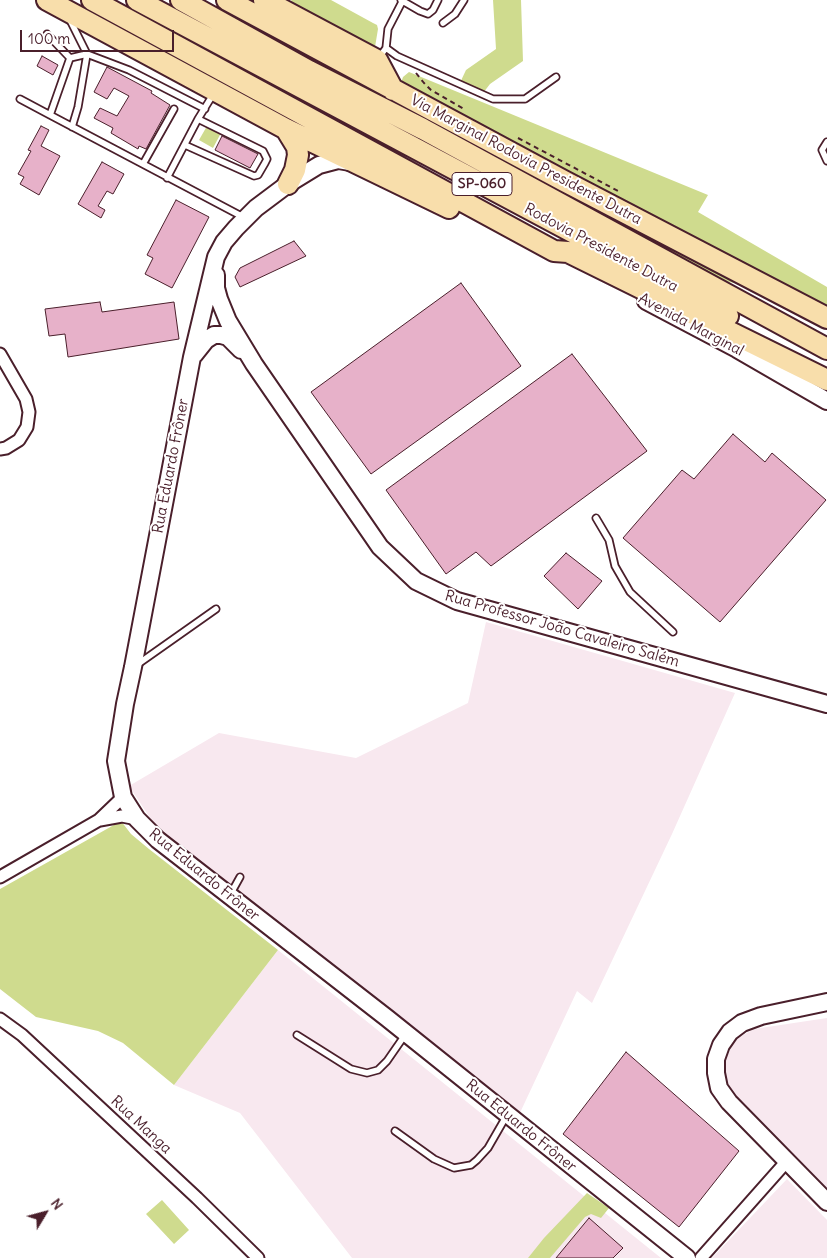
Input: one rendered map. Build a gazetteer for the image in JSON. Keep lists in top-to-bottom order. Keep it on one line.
{"streets":{"highway":["Via Marginal Rodovia Presidente Dutra","SP-060","Rodovia Presidente Dutra"],"main road":["Avenida Marginal","Rua Eduardo Frôner","Rua Professor João Cavaleiro Salém"],"street":["Rua Manga"]},"crossings":[["Rodovia Presidente Dutra","Avenida Marginal"],["Rua Eduardo Frôner","Rua Professor João Cavaleiro Salém"]],"scale_bar":"100 m","north":"top right"}
